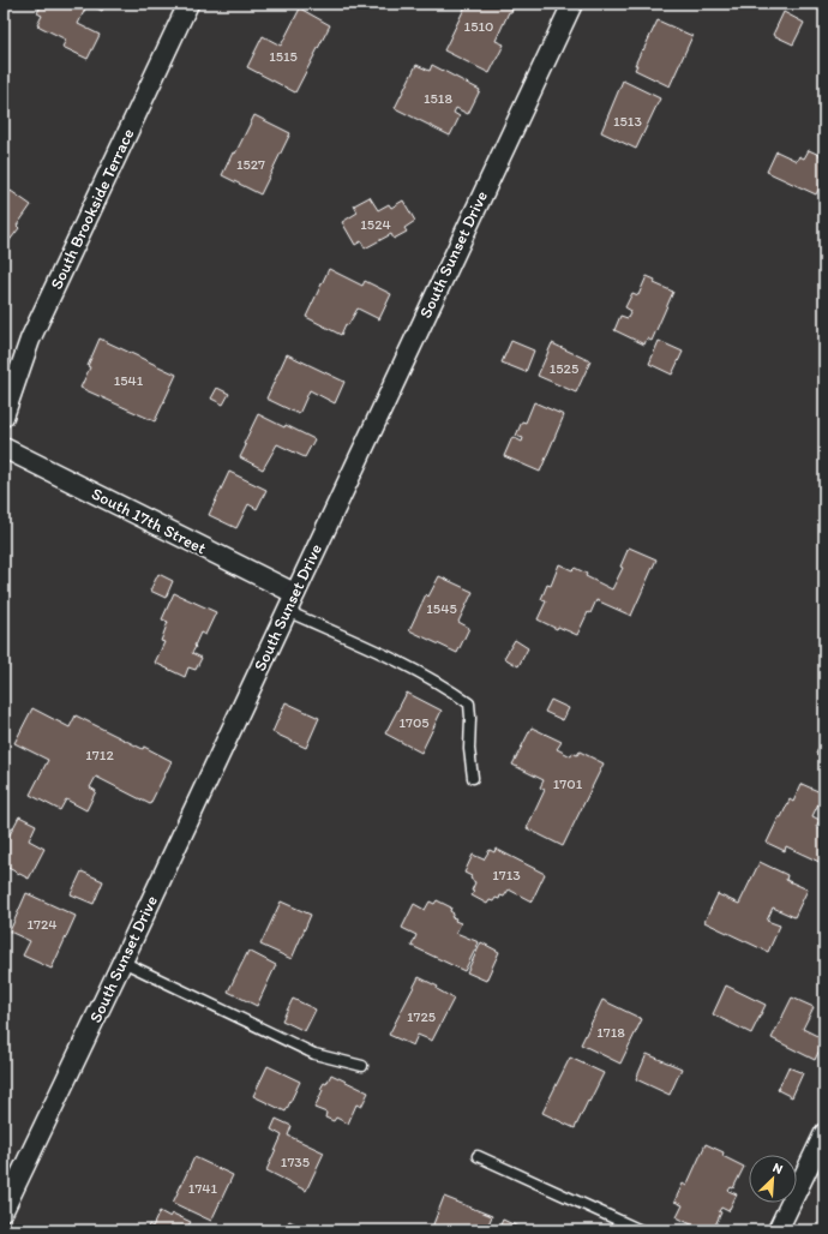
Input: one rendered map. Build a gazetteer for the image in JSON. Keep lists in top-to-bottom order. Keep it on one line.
{"streets":{"street":["South Brookside Terrace","South Sunset Drive","South 17th Street"]},"crossings":[["South Sunset Drive","South 17th Street"]],"house_numbers":["1510","1515","1518","1513","1527","1524","1525","1541","1545","1705","1712","1701","1713","1724","1725","1718","1735","1741"],"north":"top right"}
